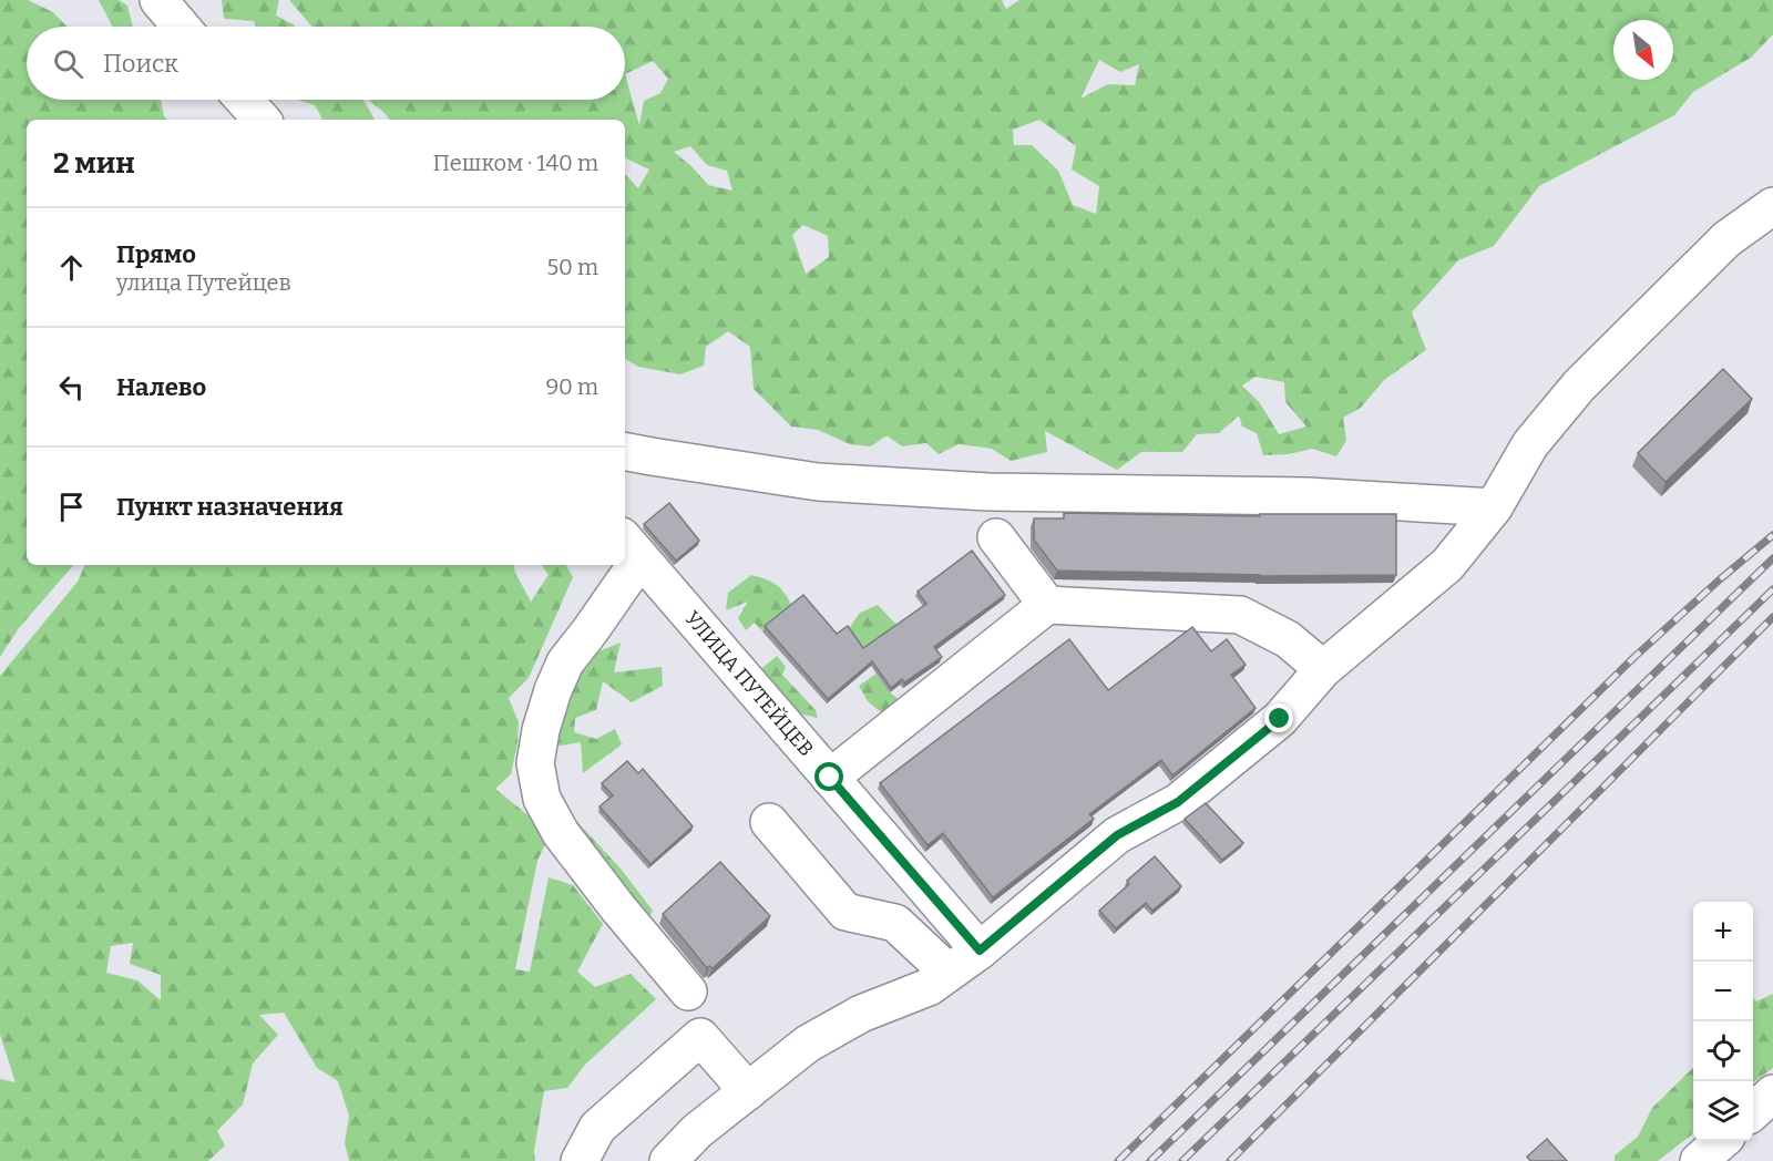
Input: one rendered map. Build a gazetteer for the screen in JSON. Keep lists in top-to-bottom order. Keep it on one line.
{"streets":{"street":["УЛИЦА ПУТЕЙЦЕВ"]},"north":"bottom right","page":{"search":"Поиск","heading":["2 мин","Пешком · 140 m"],"list":[["Прямо","улица Путейцев","50 m"],["Налево","90 m"],"Пункт назначения"],"map_buttons":["+","−"]}}
